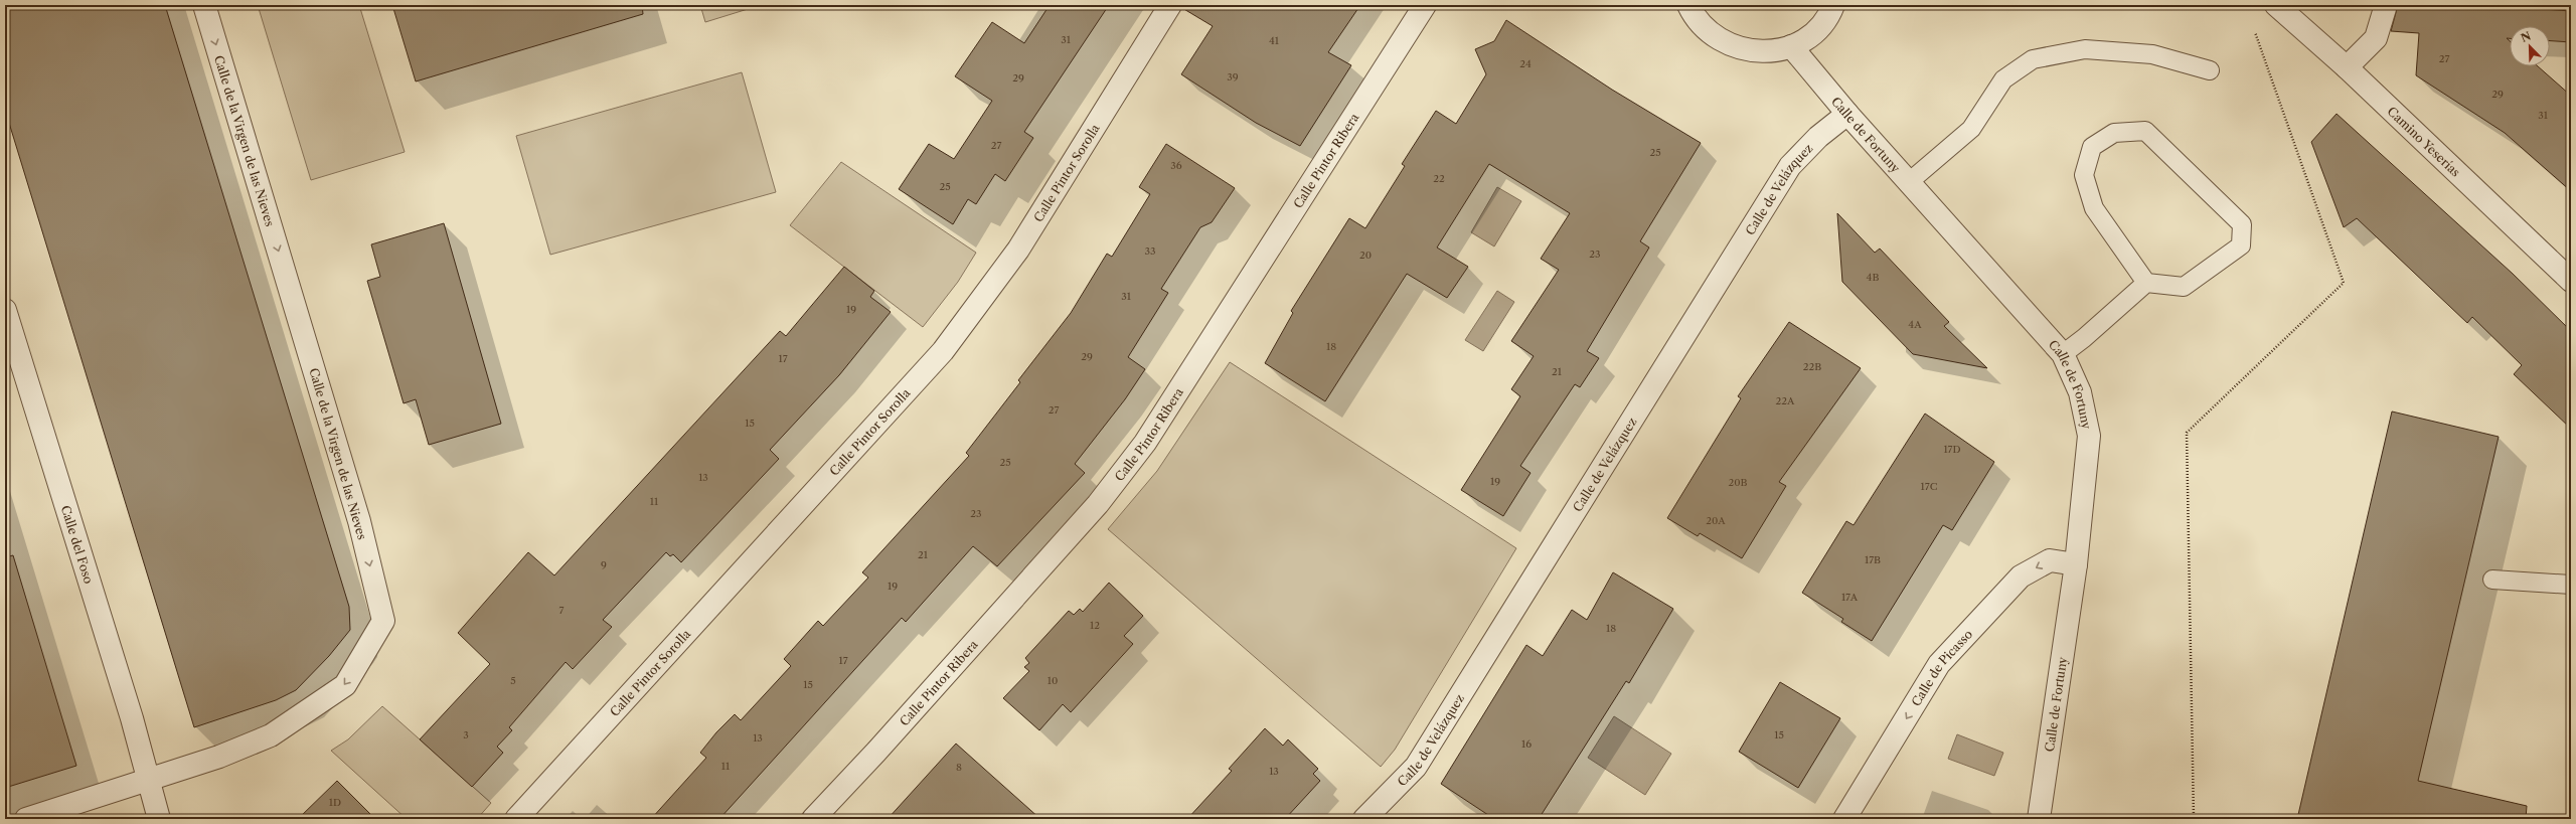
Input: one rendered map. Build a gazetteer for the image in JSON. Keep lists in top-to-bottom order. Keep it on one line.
{"streets":{"street":["Calle de Fortuny","Calle de la Virgen de las Nieves","Camino Yeserías","Calle Pintor Ribera","Calle Pintor Sorolla","Calle de Velázquez","Calle del Foso","Calle de Picasso"]},"crossings":[["Calle de Fortuny","Calle de Velázquez"],["Calle de Fortuny","Calle de Picasso"],["Calle de la Virgen de las Nieves","Calle del Foso"]],"one_way":["Calle de la Virgen de las Nieves","Calle de Picasso"],"house_numbers":["31","41","27","24","39","29","29","31","27","25","36","22","25","33","23","20","4B","31","19","4A","18","29","17","22B","21","22A","27","15","17D","25","13","19","20B","17C","11","23","20A","21","17B","9","19","17A","7","12","18","17","5","10","15","3","15","13","16","11","8","13","1D"],"north":"top left"}
